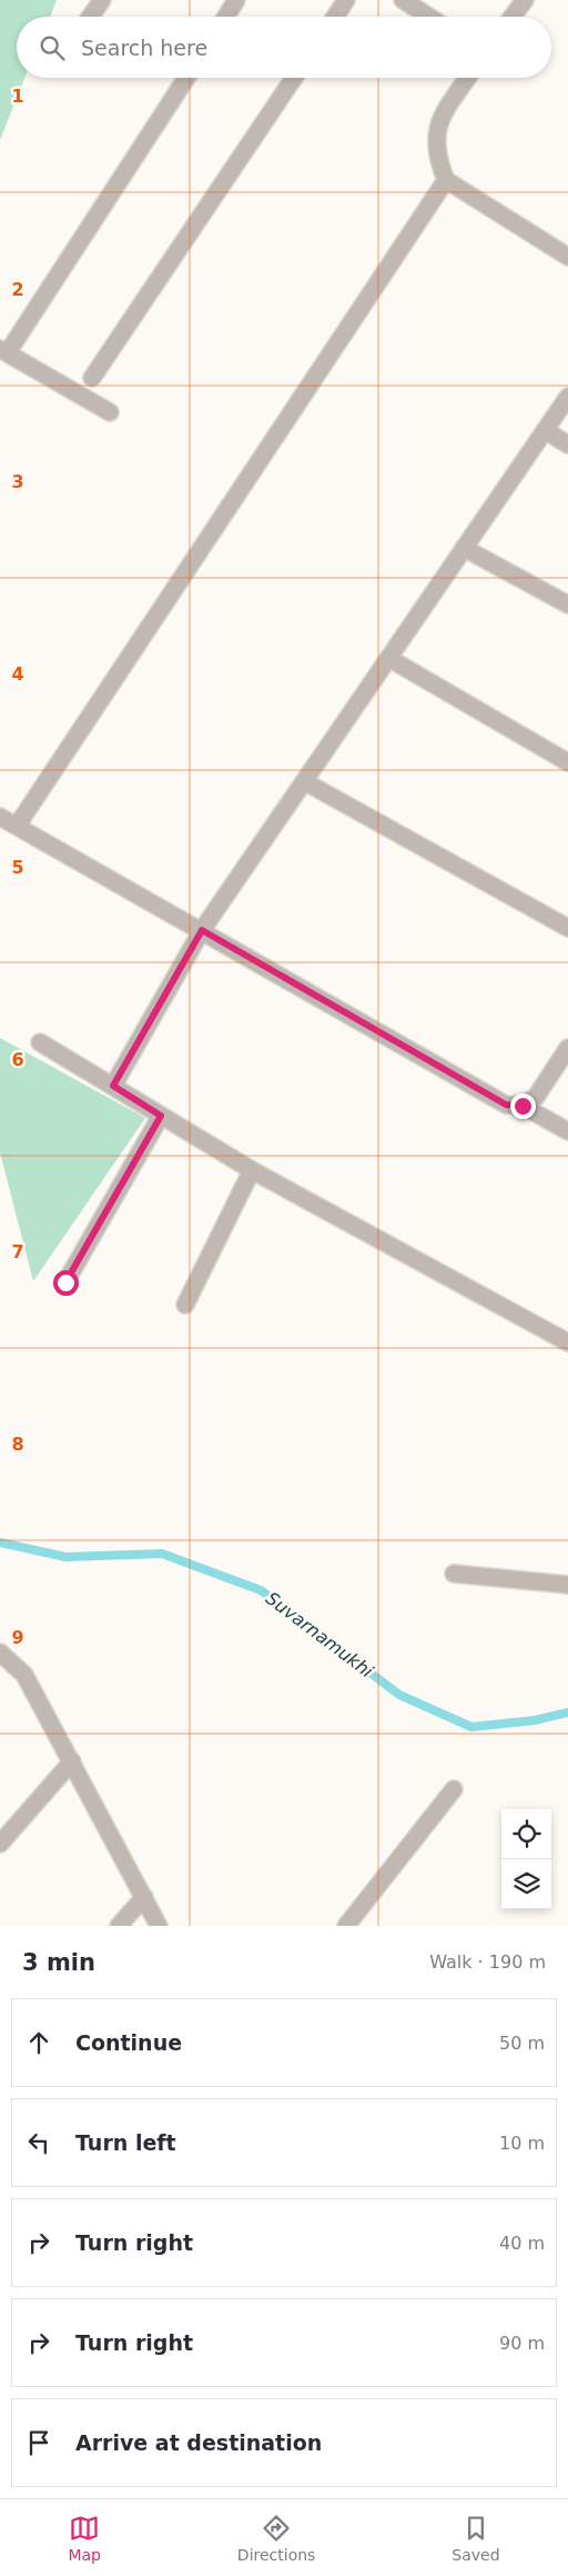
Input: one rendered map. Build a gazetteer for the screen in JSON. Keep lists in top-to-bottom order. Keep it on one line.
{"water":["Suvarnamukhi"],"page":{"search":"Search here","heading":["3 min","Walk · 190 m"],"list":[["Continue","50 m"],["Turn left","10 m"],["Turn right","40 m"],["Turn right","90 m"],"Arrive at destination"],"nav":["Map","Directions","Saved"]},"grid":{"rows":["1","2","3","4","5","6","7","8","9"]}}
